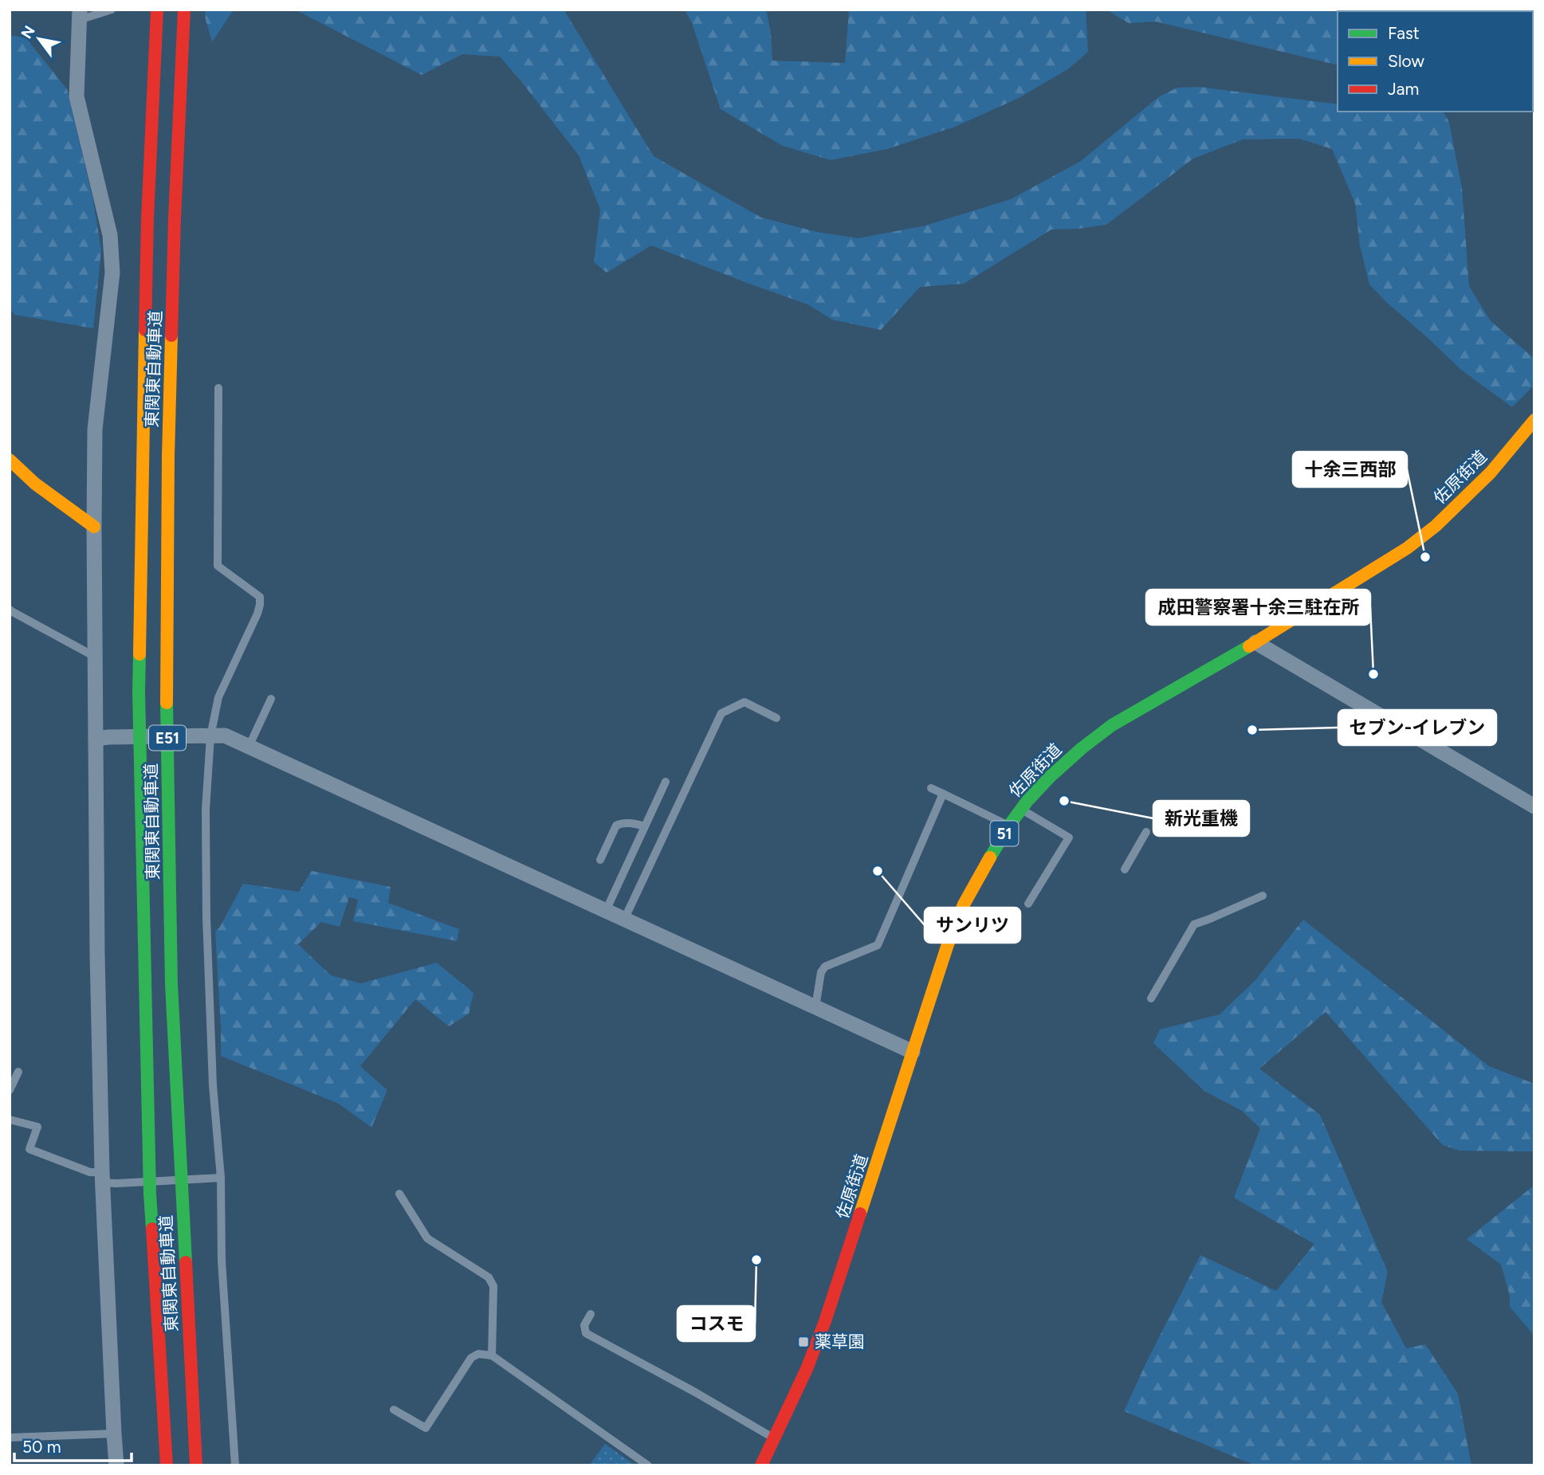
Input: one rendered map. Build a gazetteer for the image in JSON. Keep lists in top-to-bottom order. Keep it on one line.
{"streets":{"main road":["東関東自動車道","佐原街道","E51","51"]},"places":{"other":["十余三西部","成田警察署十余三駐在所","セブン-イレブン","新光重機","サンリツ","コスモ"],"transit":["薬草園"]},"legend":["Fast","Slow","Jam"],"scale_bar":"50 m","north":"top left"}
